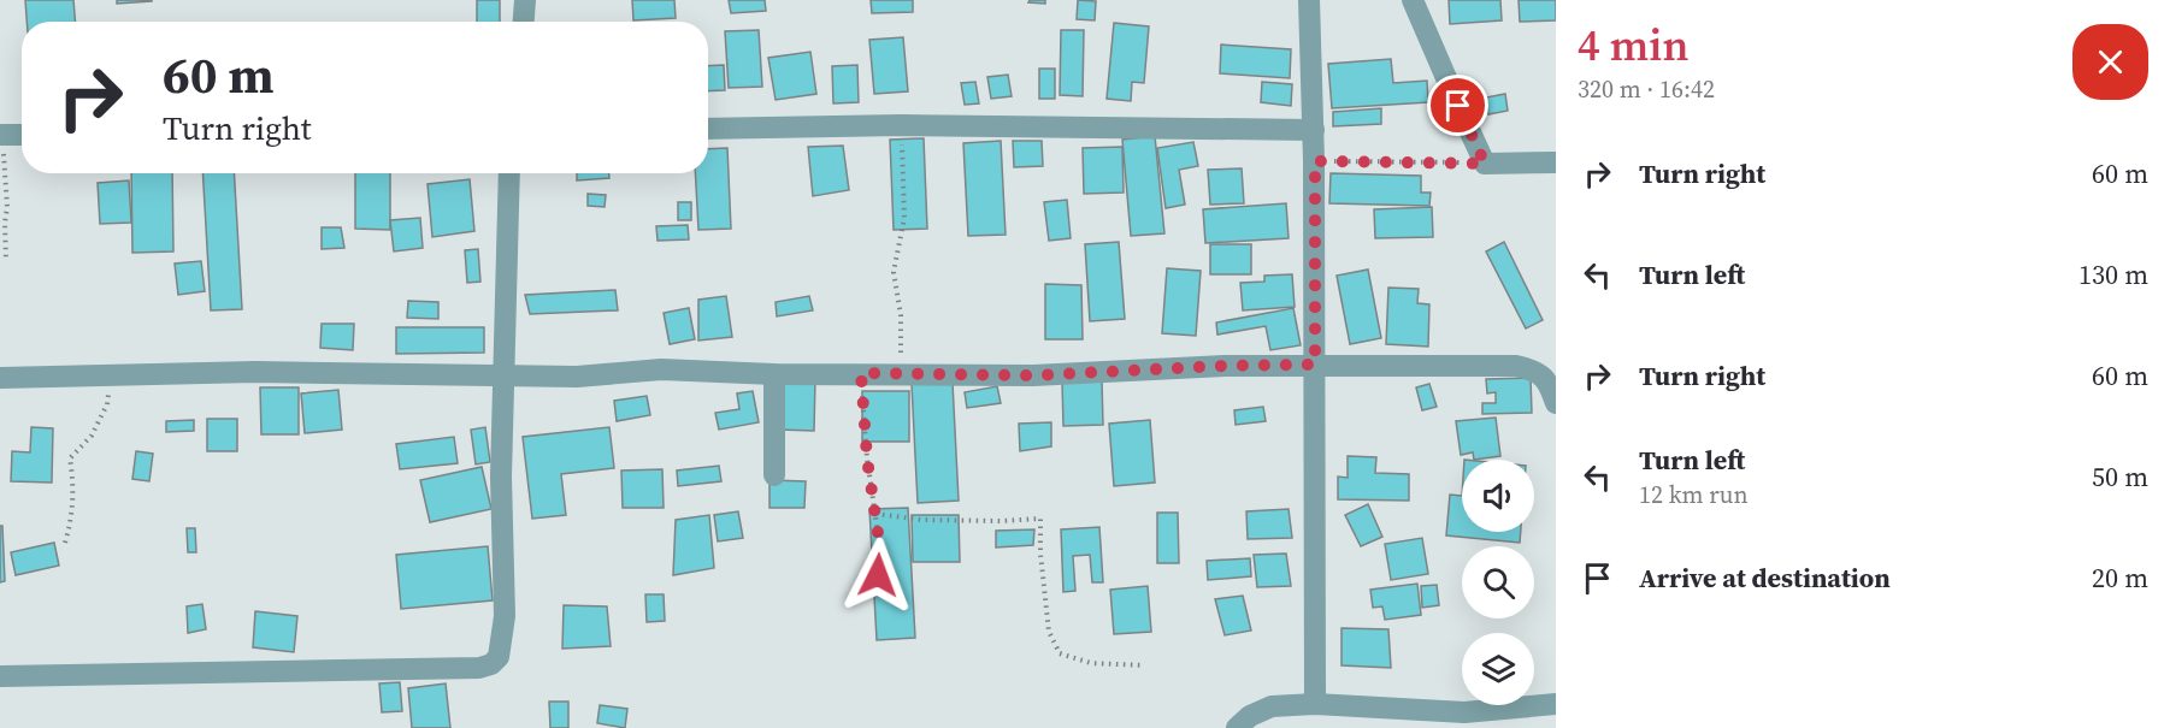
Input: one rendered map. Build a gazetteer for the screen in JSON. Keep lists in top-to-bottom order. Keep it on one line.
{"page":{"heading":["4 min","320 m · 16:42"],"turn":["60 m","Turn right"],"list":[{"name":"Turn right","value":"60 m"},{"name":"Turn left","value":"130 m"},{"name":"Turn right","value":"60 m"},{"name":"Turn left","note":"12 km run","value":"50 m"},{"name":"Arrive at destination","value":"20 m"}]}}
